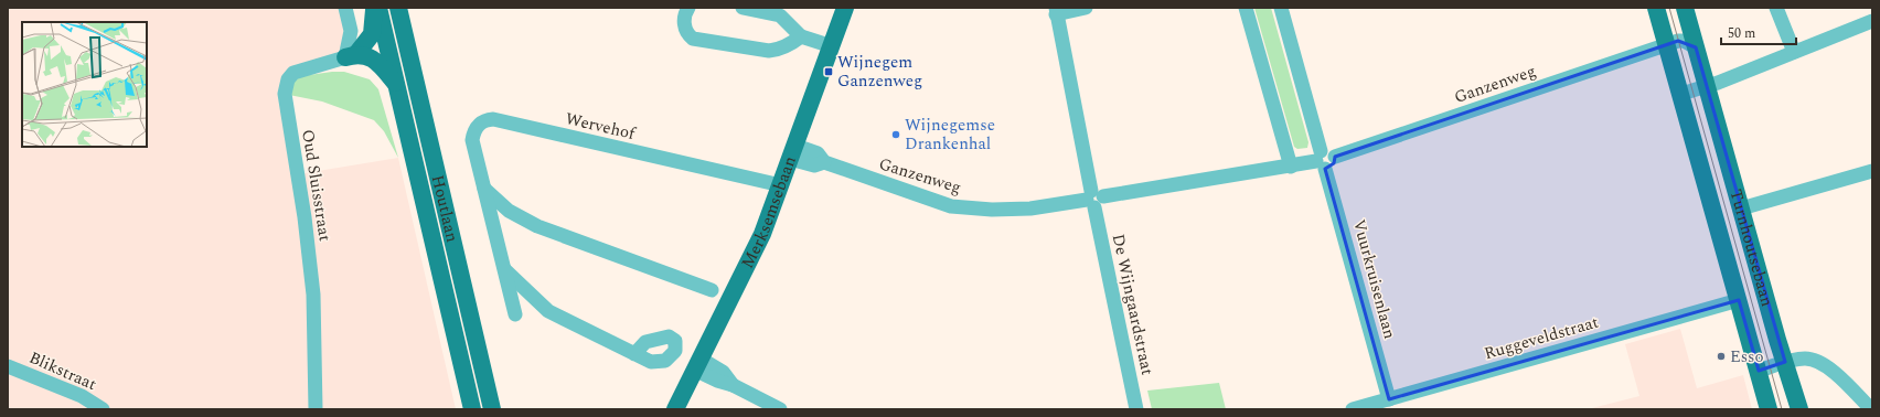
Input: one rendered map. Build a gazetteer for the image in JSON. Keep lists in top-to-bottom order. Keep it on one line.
{"streets":{"main road":["Houtlaan","Merksemsebaan","Turnhoutsebaan"],"street":["Ganzenweg","Wervehof","Oud Sluisstraat","Vuurkruisenlaan","De Wijngaardstraat","Ruggeveldstraat","Blikstraat"]},"crossings":[["Ganzenweg","Merksemsebaan"],["Ganzenweg","Turnhoutsebaan"],["Ganzenweg","Vuurkruisenlaan"],["Ganzenweg","De Wijngaardstraat"],["Wervehof","Merksemsebaan"],["Turnhoutsebaan","Ruggeveldstraat"],["Vuurkruisenlaan","Ruggeveldstraat"]],"places":{"transit":["Wijnegem Ganzenweg"],"other":["Wijnegemse Drankenhal","Esso"]},"scale_bar":"50 m"}
